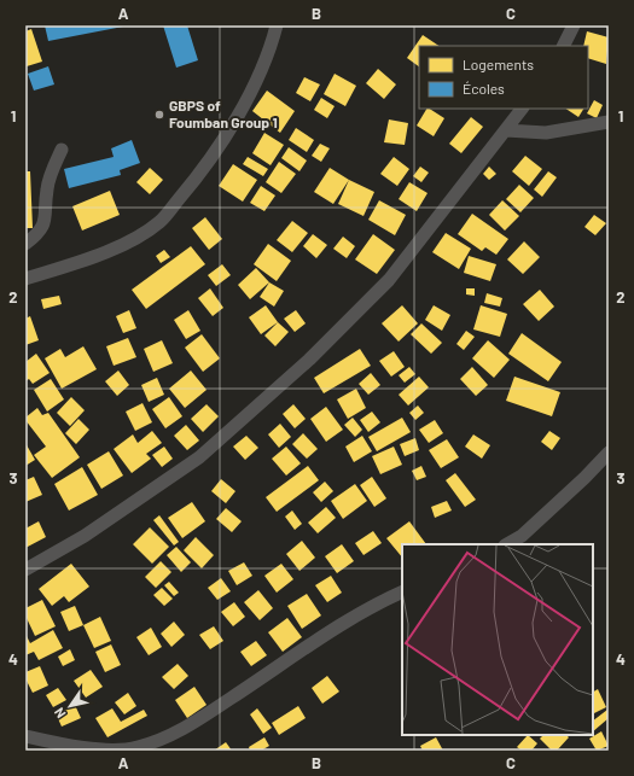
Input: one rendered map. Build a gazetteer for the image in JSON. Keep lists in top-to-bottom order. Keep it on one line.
{"places":["GBPS of Foumban Group 1"],"legend":["Logements","Écoles"],"north":"bottom left","grid":{"columns":["A","B","C"],"rows":["1","2","3","4"]}}
